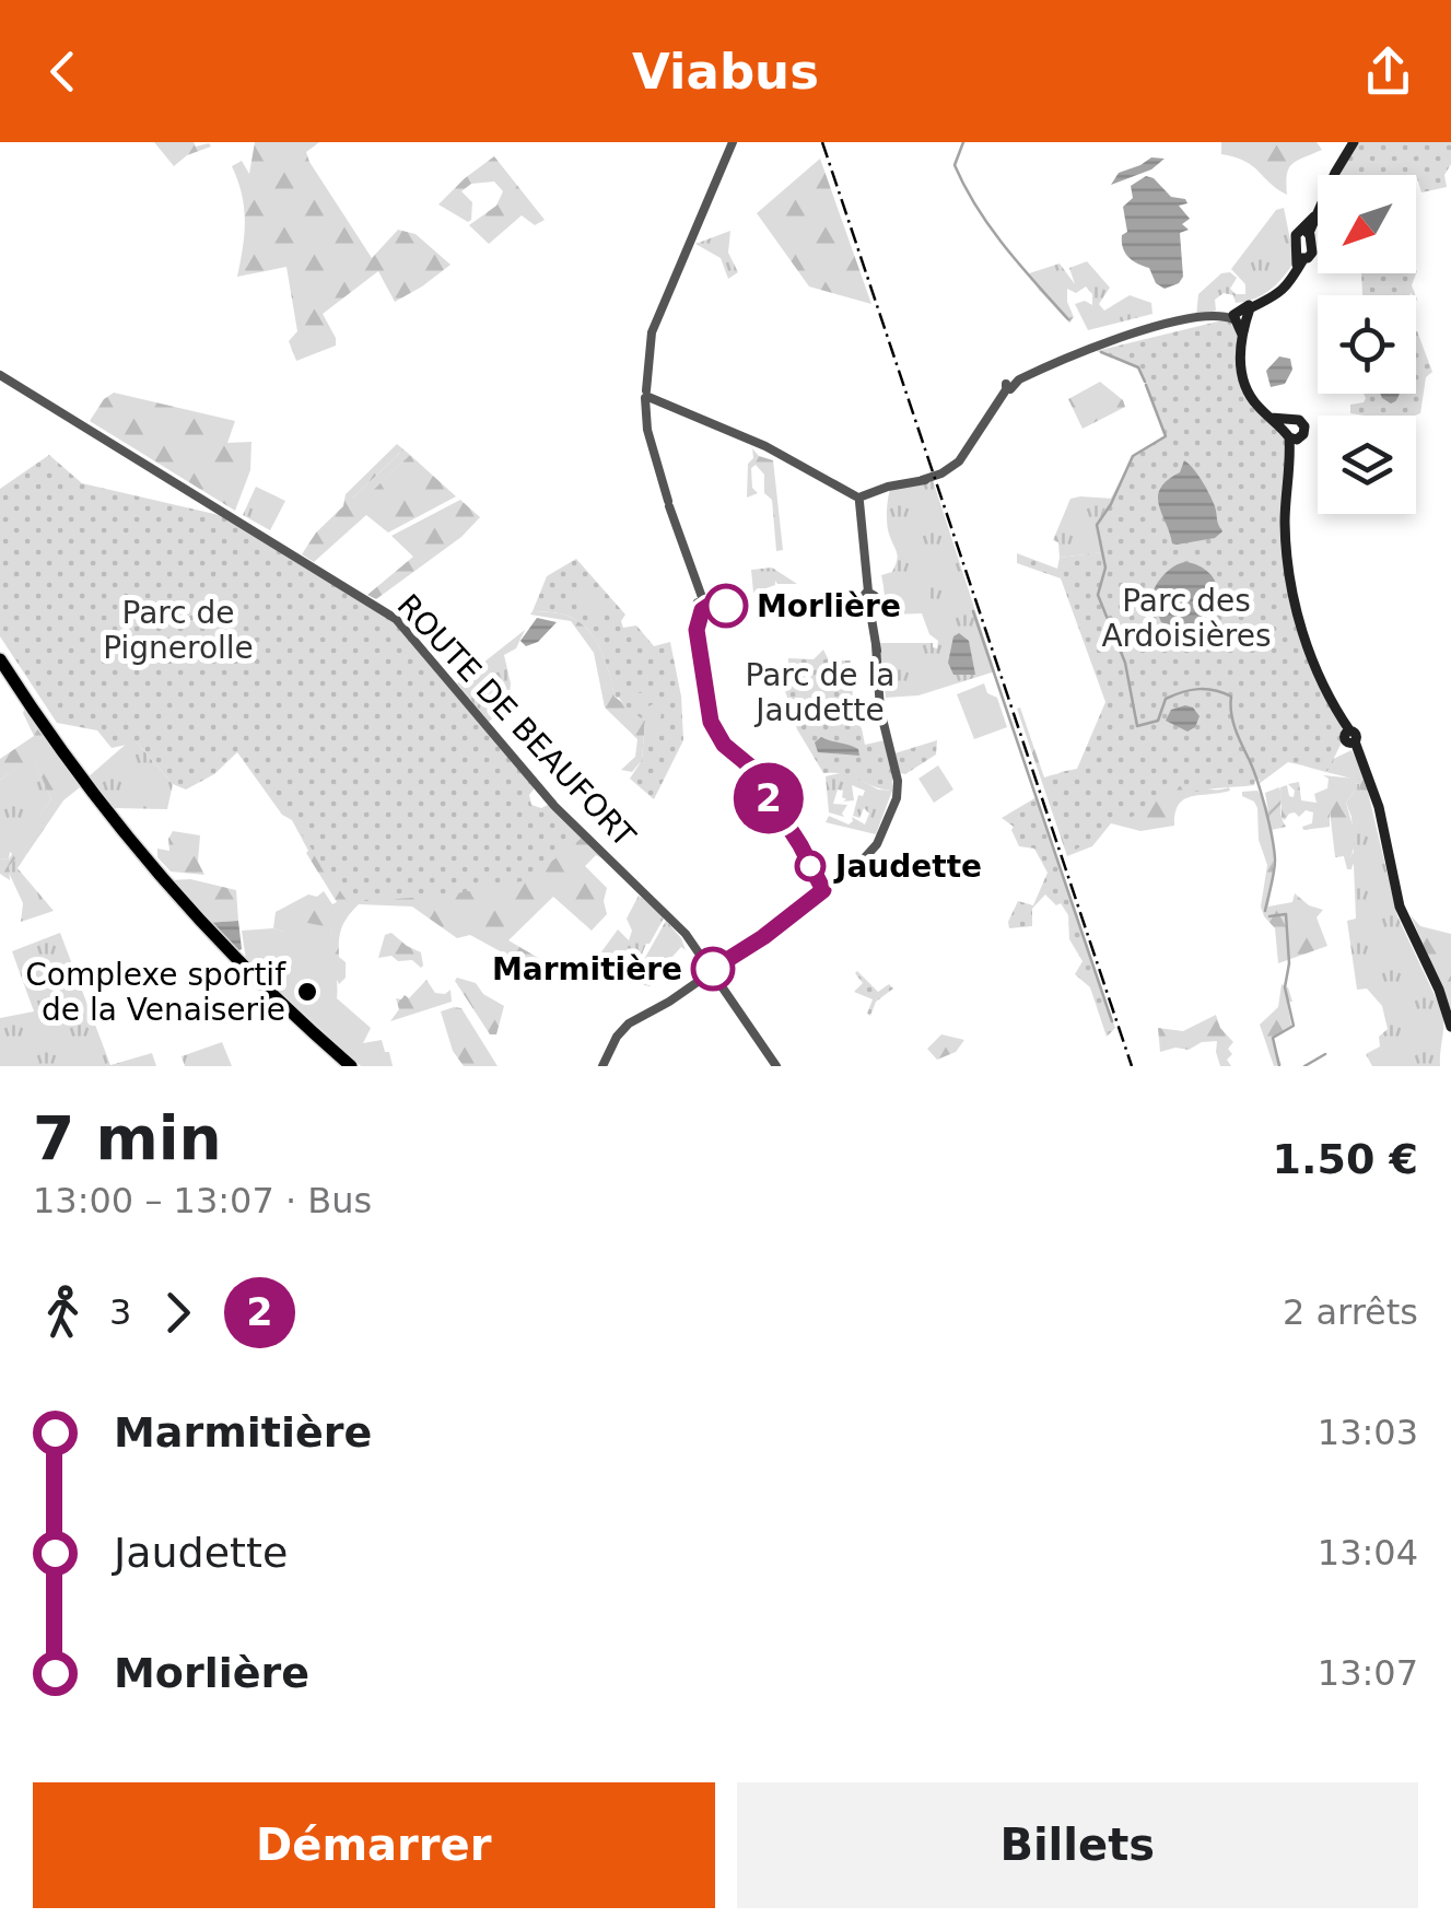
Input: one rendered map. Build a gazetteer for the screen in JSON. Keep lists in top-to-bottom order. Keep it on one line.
{"streets":{"street":["ROUTE DE BEAUFORT"]},"parks":["Parc des Ardoisières","Parc de Pignerolle","Parc de la Jaudette"],"places":["Morlière","Jaudette","Marmitière","Complexe sportif de la Venaiserie"],"lines":["bus line 2"],"north":"bottom left","page":{"header":"Viabus","on_map":"2","heading":["7 min","13:00 – 13:07 · Bus","1.50 €"],"legs":["3","2","2 arrêts"],"list":[{"name":"Marmitière","value":"13:03"},{"name":"Jaudette","value":"13:04"},{"name":"Morlière","value":"13:07"}],"buttons":["Démarrer","Billets"]}}
